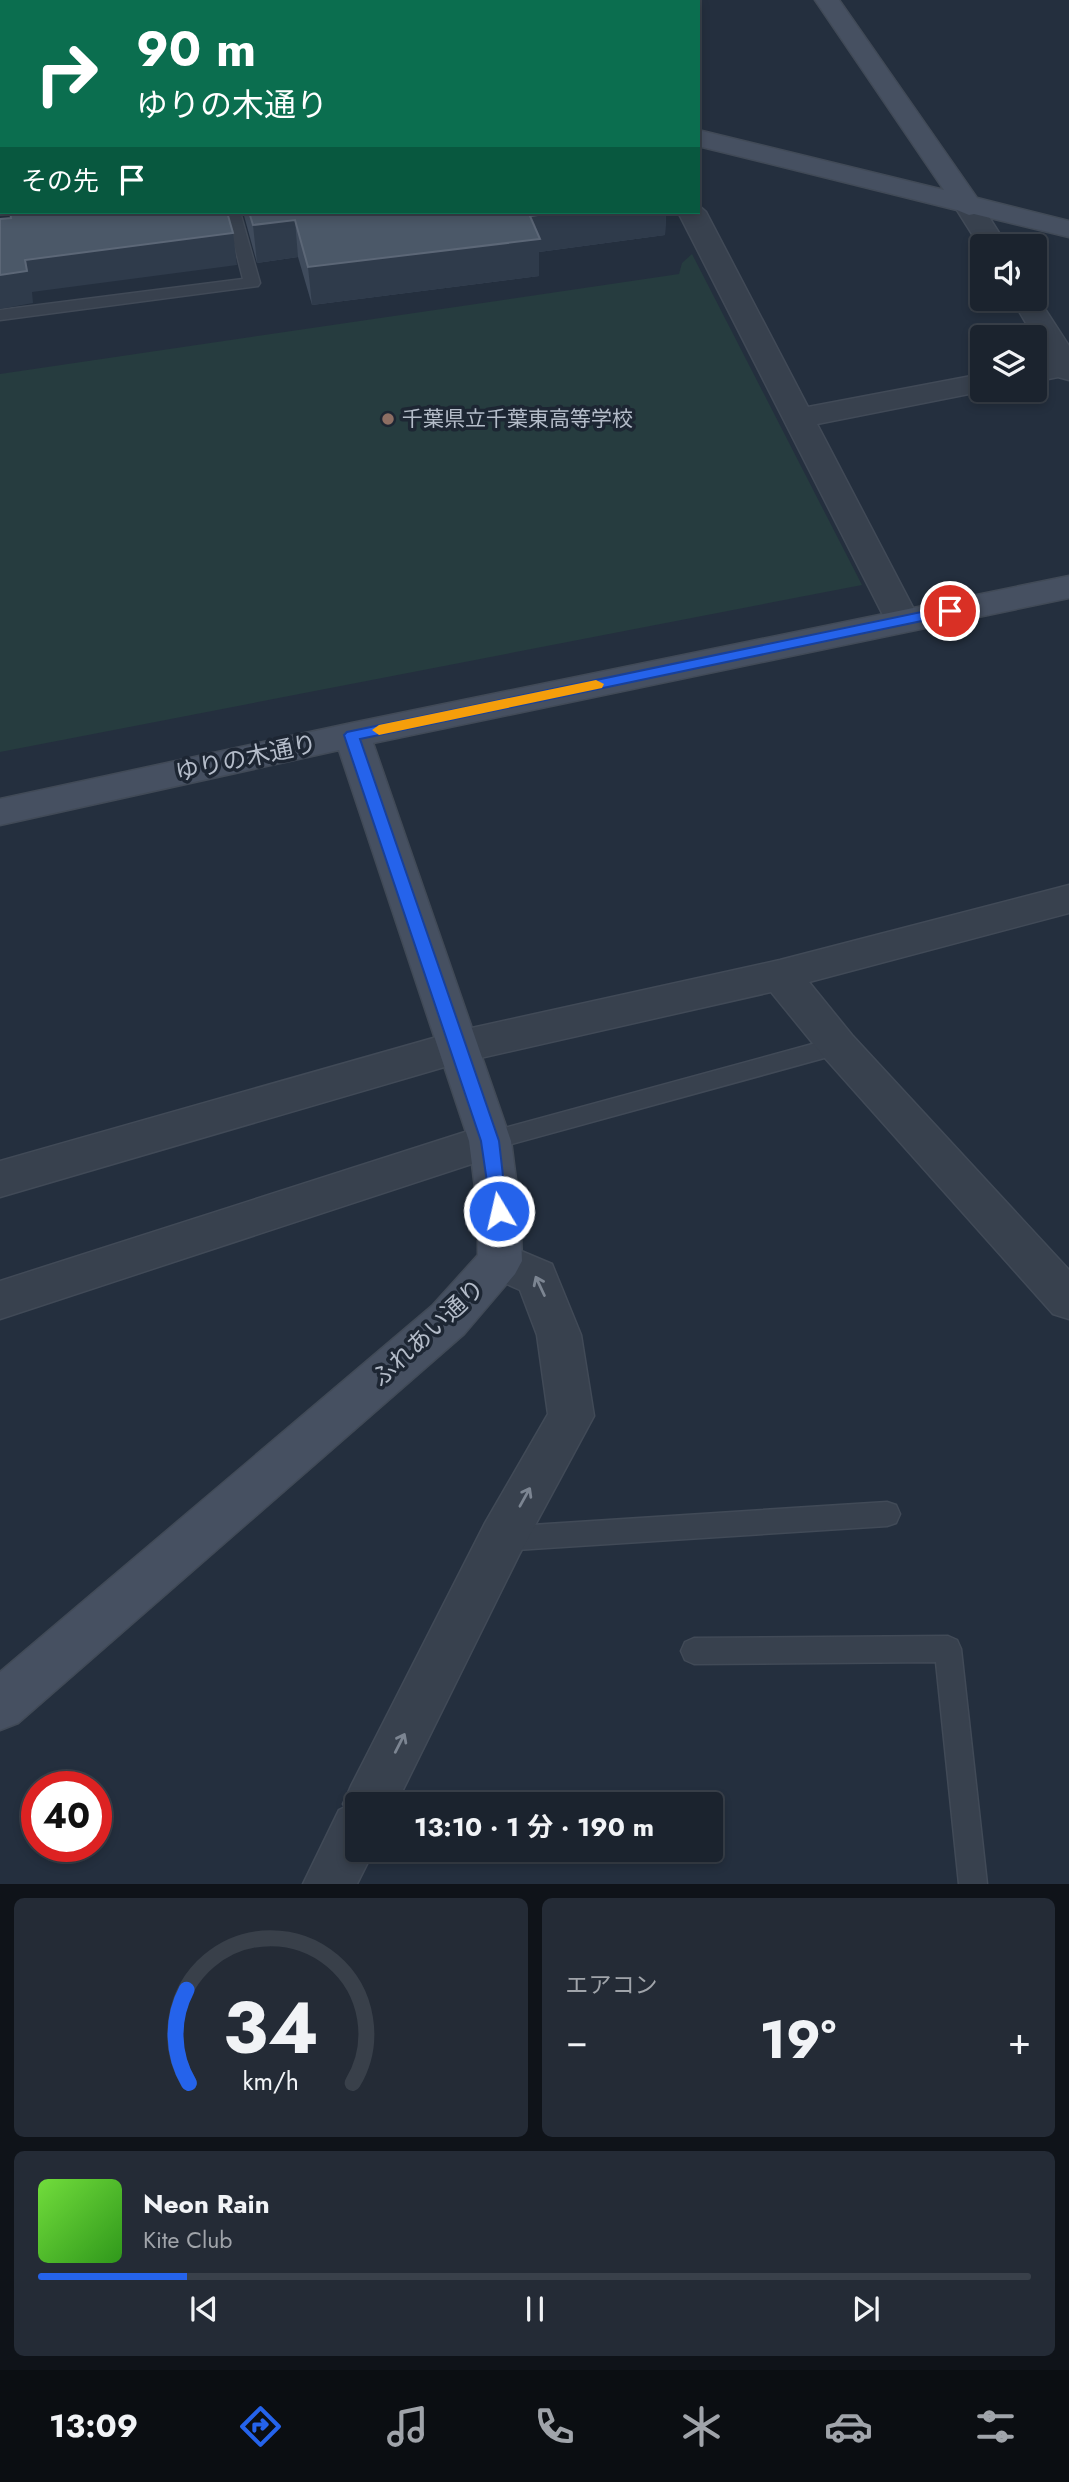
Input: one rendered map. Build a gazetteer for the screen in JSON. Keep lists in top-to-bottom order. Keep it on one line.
{"streets":{"street":["ゆりの木通り","ふれあい通り"]},"crossings":[["ゆりの木通り","ふれあい通り"]],"places":["千葉県立千葉東高等学校"],"page":{"turn":["90 m","ゆりの木通り"],"then":"その先","limit":"40","trip":"13:10 · 1 分 · 190 m","tile":"エアコン","heat":["−","19°","+"],"song":["Neon Rain","Kite Club"],"tabs":"13:09","gauge":["34","km/h"]}}
